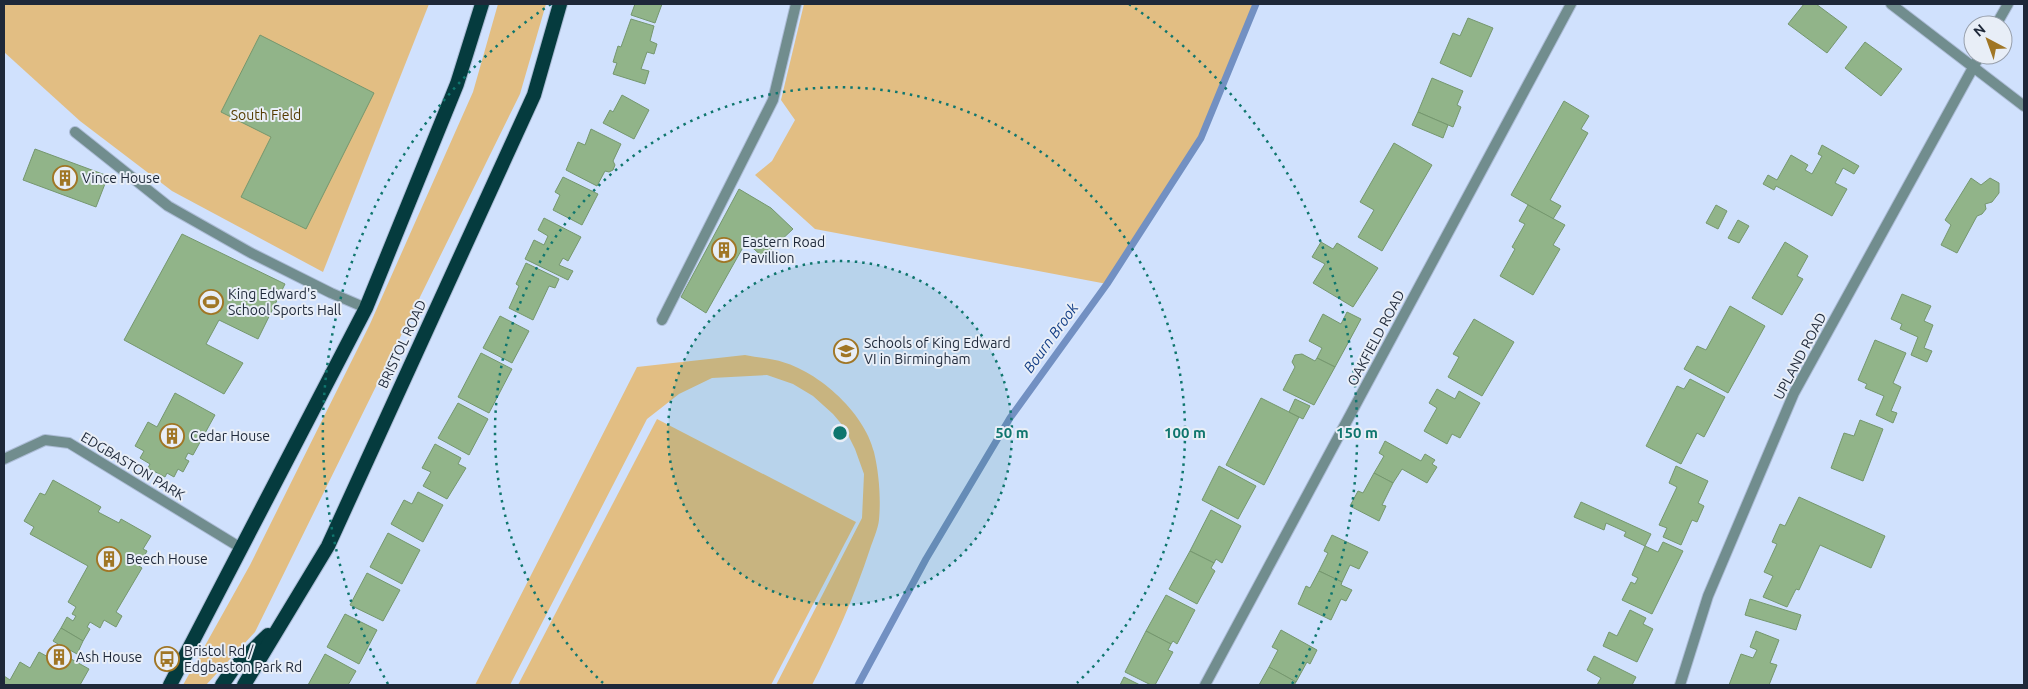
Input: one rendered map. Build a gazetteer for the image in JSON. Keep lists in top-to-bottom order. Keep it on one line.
{"streets":{"highway":["BRISTOL ROAD"],"street":["OAKFIELD ROAD","UPLAND ROAD","EDGBASTON PARK"]},"water":["Bourn Brook"],"parks":["South Field"],"places":{"building":["Vince House","Eastern Road Pavillion","Cedar House","Beech House","Ash House"],"sports":["King Edward's School Sports Hall"],"school or university":["Schools of King Edward VI in Birmingham"],"bus stop":["Bristol Rd / Edgbaston Park Rd"]},"north":"top left","rings":["50 m","100 m","150 m"]}
